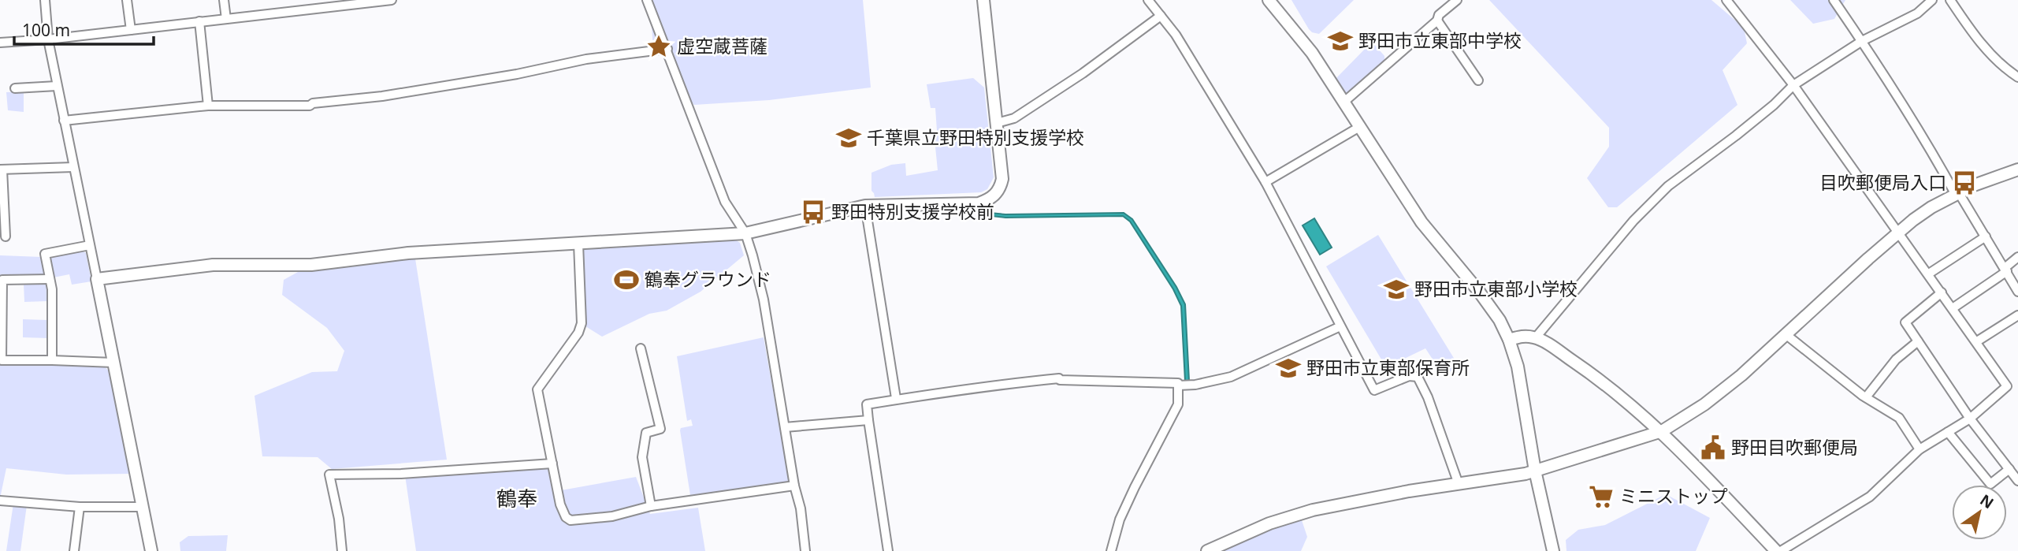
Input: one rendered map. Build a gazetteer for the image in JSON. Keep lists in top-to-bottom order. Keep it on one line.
{"districts":["鶴奉"],"places":{"school or university":["野田市立東部中学校","千葉県立野田特別支援学校","野田市立東部小学校","野田市立東部保育所"],"place":["虚空蔵菩薩"],"bus stop":["目吹郵便局入口","野田特別支援学校前"],"sports":["鶴奉グラウンド"],"public building":["野田目吹郵便局"],"supermarket":["ミニストップ"]},"scale_bar":"100 m","north":"top right"}
